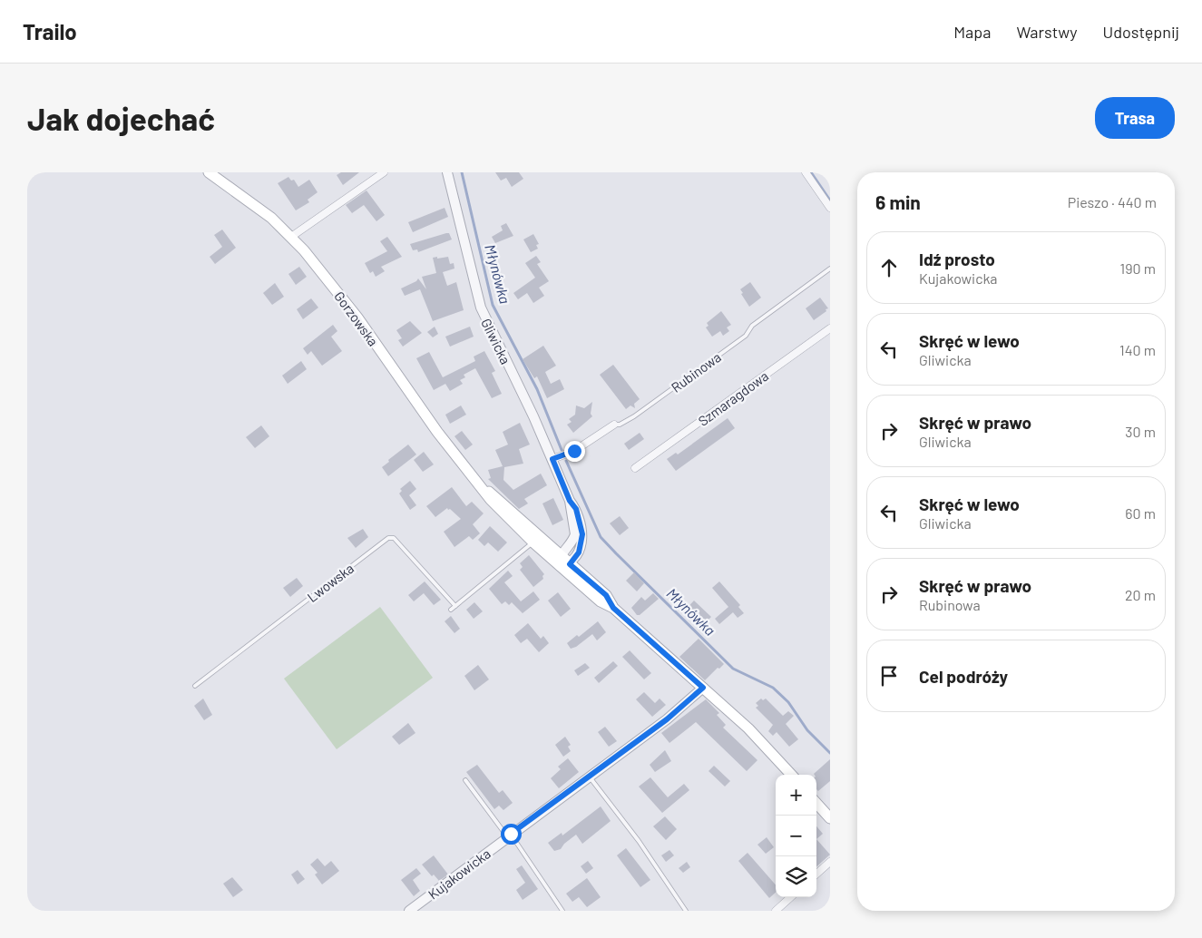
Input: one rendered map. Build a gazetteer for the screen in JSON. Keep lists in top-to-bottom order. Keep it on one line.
{"streets":{"main road":["Gorzowska"],"street":["Gliwicka","Rubinowa","Szmaragdowa","Kujakowicka"],"lane":["Lwowska"]},"crossings":[["Gorzowska","Gliwicka"],["Gliwicka","Rubinowa"]],"water":["Młynówka"],"page":{"header":"Trailo","nav":["Mapa","Warstwy","Udostępnij"],"buttons":"Trasa","title":"Jak dojechać","heading":["6 min","Pieszo · 440 m"],"list":[["Idź prosto","Kujakowicka","190 m"],["Skręć w lewo","Gliwicka","140 m"],["Skręć w prawo","Gliwicka","30 m"],["Skręć w lewo","Gliwicka","60 m"],["Skręć w prawo","Rubinowa","20 m"],"Cel podróży"],"map_buttons":["+","−"]}}
